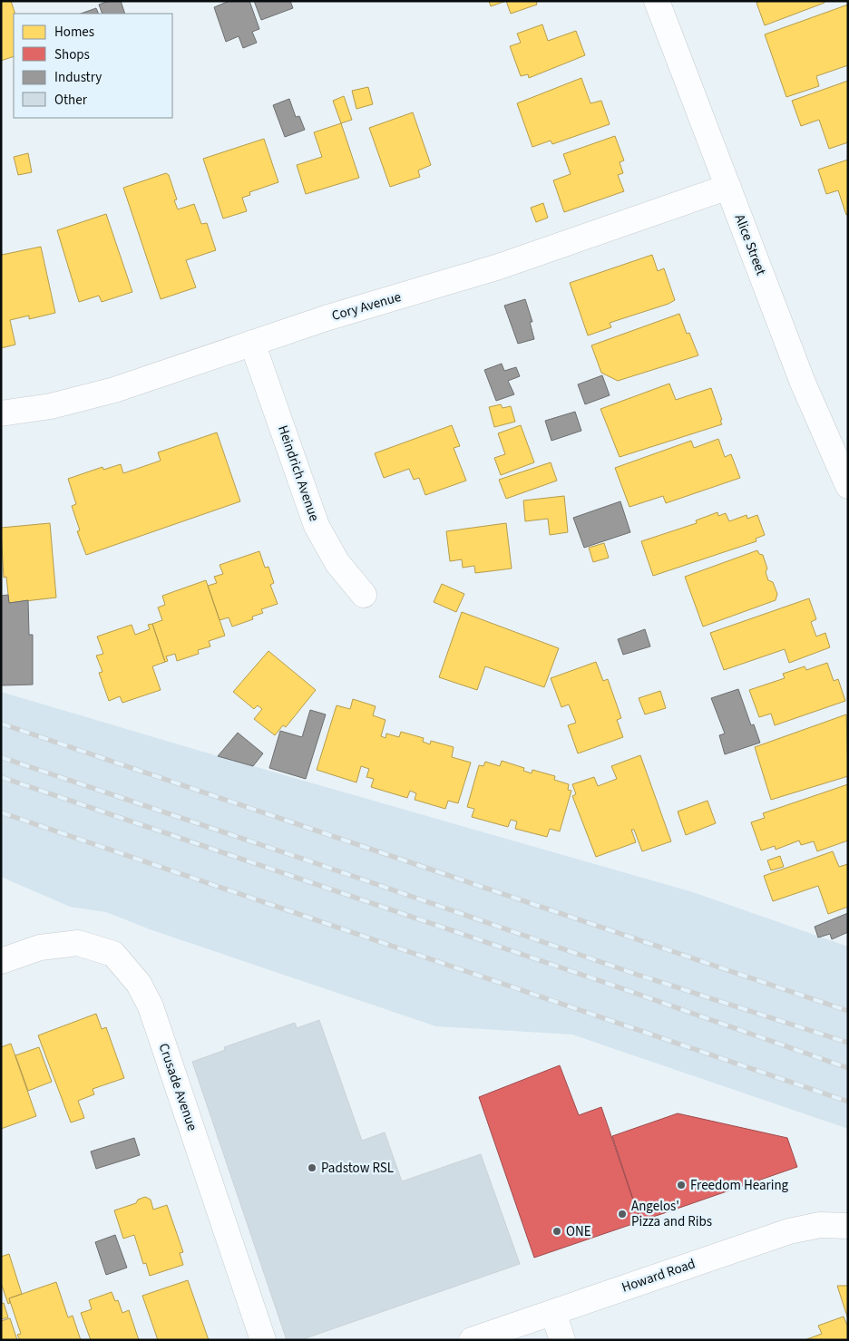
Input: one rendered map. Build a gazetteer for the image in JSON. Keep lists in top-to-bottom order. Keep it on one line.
{"streets":{"street":["Alice Street","Cory Avenue","Heindrich Avenue","Crusade Avenue","Howard Road"]},"crossings":[["Alice Street","Cory Avenue"],["Cory Avenue","Heindrich Avenue"]],"places":["Padstow RSL","Freedom Hearing","Angelos' Pizza and Ribs","ONE"],"legend":["Homes","Shops","Industry","Other"]}
